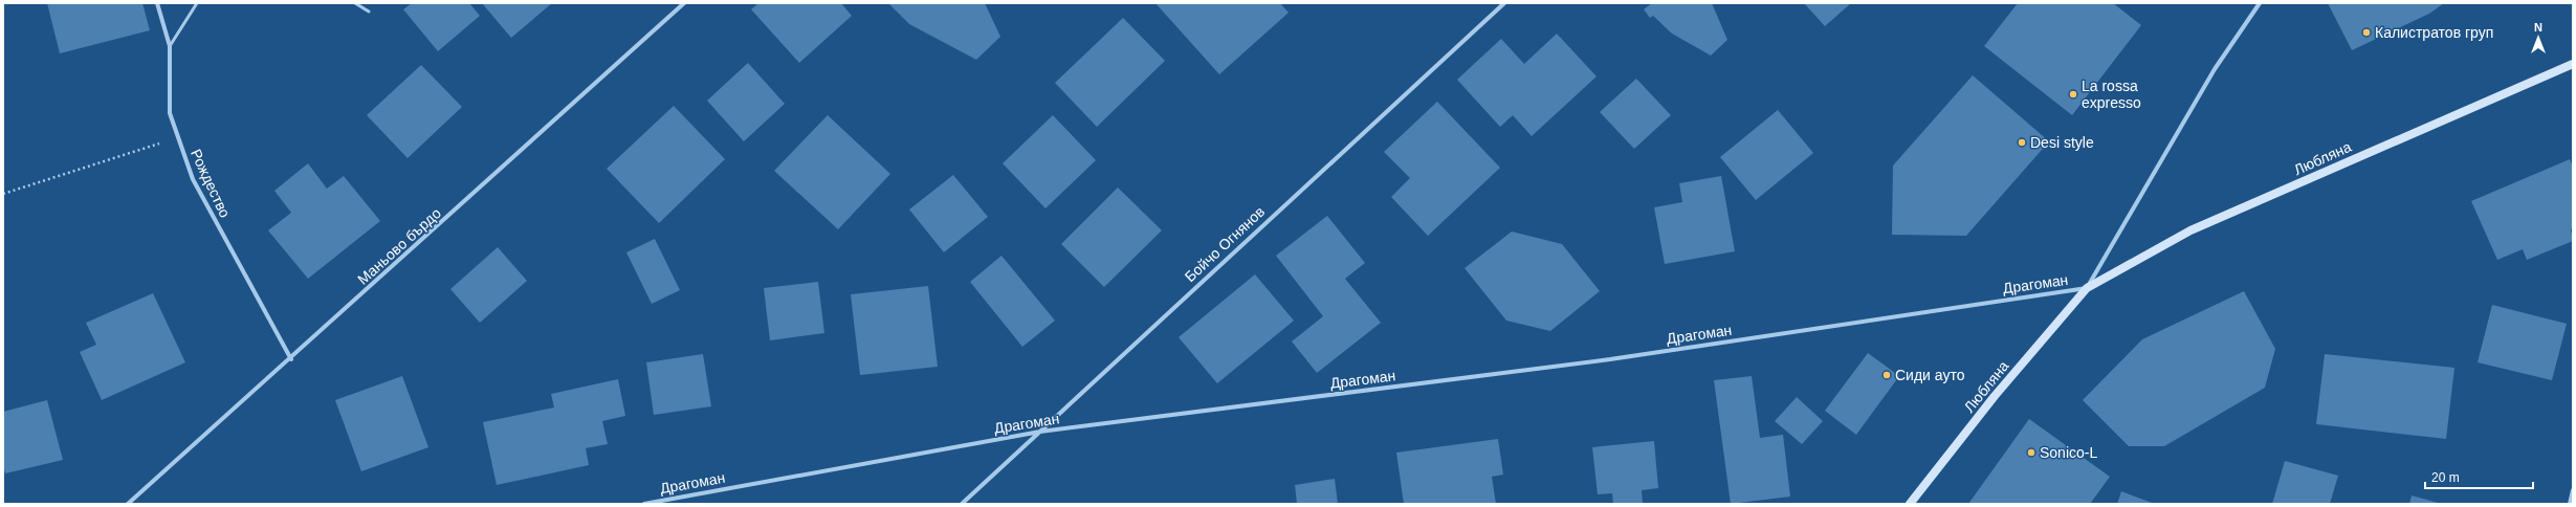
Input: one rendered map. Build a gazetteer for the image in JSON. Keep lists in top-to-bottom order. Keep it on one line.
{"streets":{"street":["Любляна","Рождество","Бойчо Огнянов","Маньово бърдо","Драгоман"]},"crossings":[["Любляна","Драгоман"],["Рождество","Маньово бърдо"],["Бойчо Огнянов","Драгоман"]],"places":["Калистратов груп","La rossa expresso","Desi style","Сиди ауто","Sonico-L"],"scale_bar":"20 m","north":"top"}
